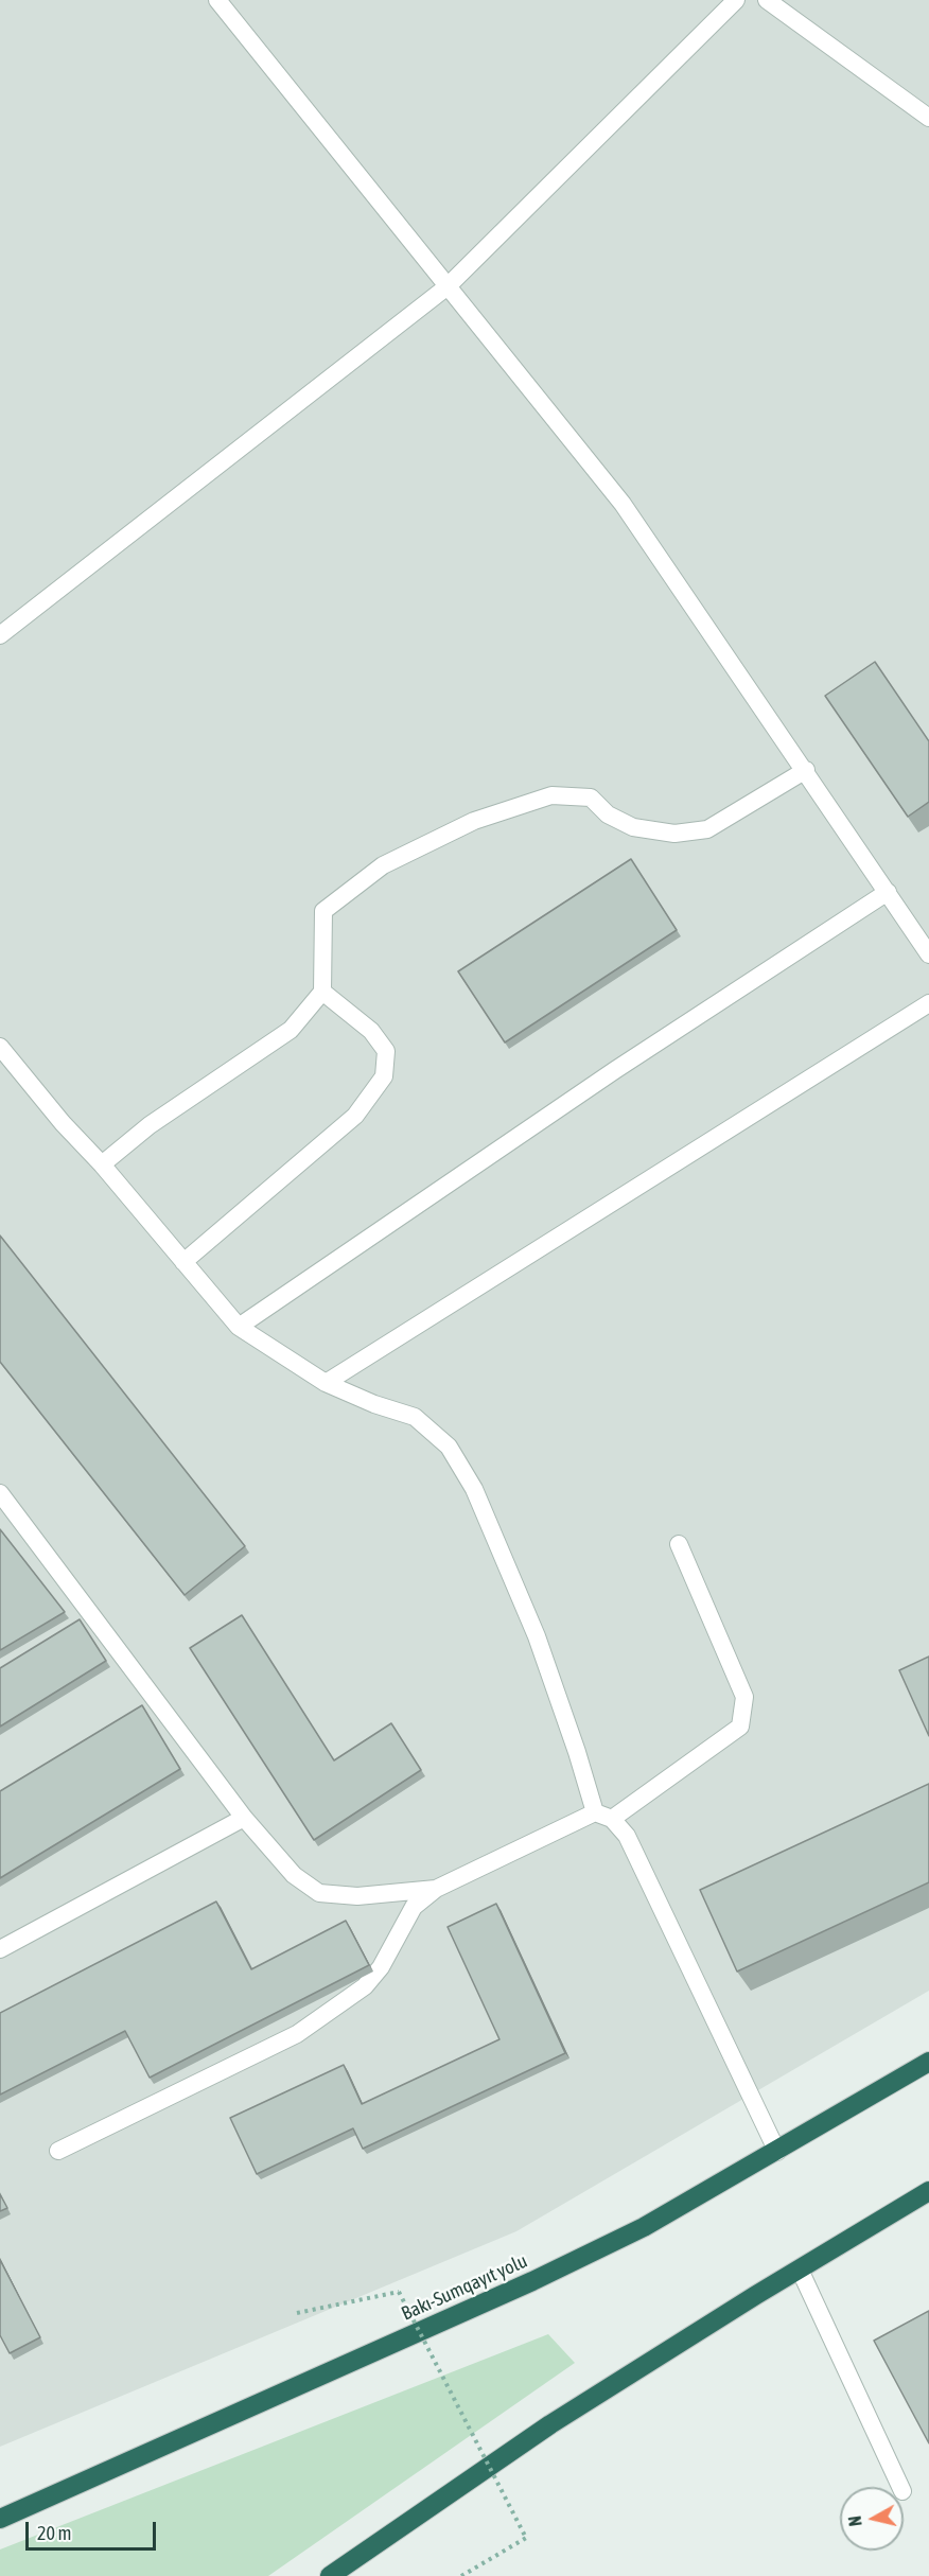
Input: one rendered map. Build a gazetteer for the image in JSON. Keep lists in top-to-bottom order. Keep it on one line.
{"streets":{"highway":["Bakı-Sumqayıt yolu"]},"scale_bar":"20 m","north":"left"}
